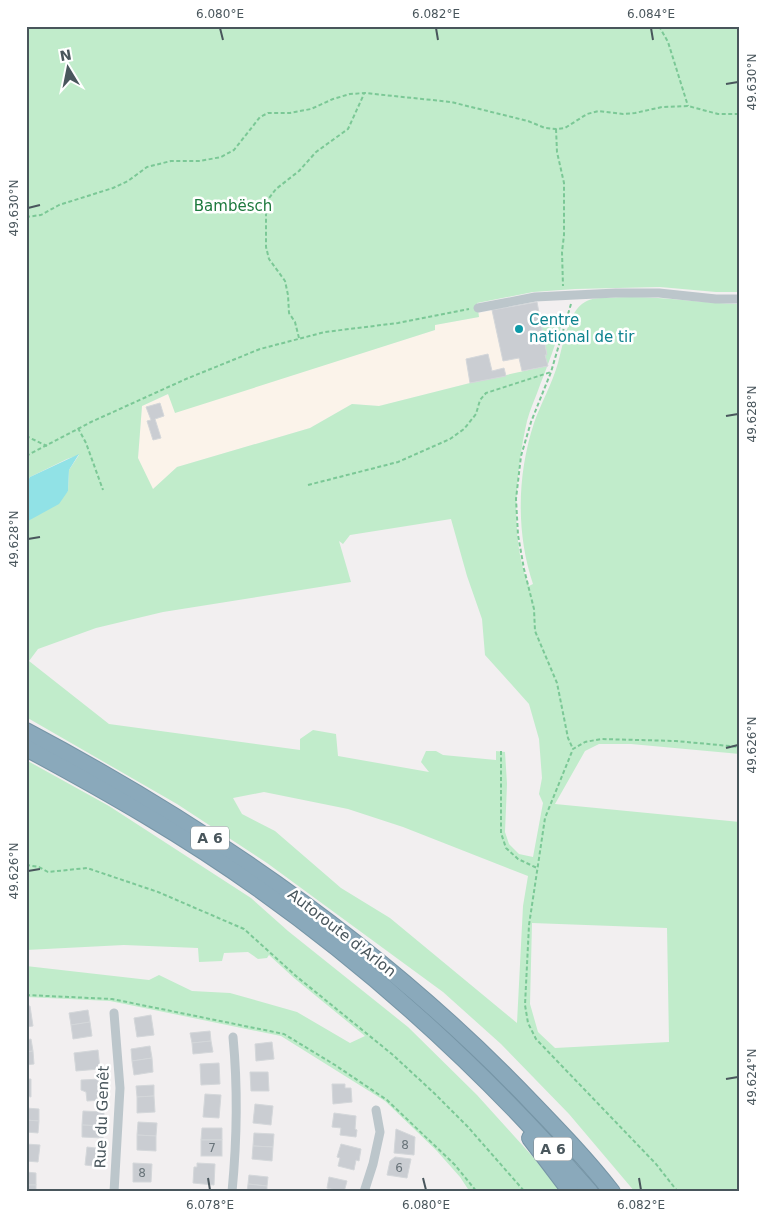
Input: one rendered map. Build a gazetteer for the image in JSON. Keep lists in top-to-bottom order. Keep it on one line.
{"streets":{"highway":["A 6","Autoroute d'Arlon"],"street":["Rue du Genêt"]},"parks":["Bambësch"],"places":["Centre national de tir"],"house_numbers":["8","7","6","8"],"north":"top","coordinates":["6.080°E","6.082°E","6.084°E","49.630°N","49.628°N","49.626°N","49.624°N","6.078°E"]}
